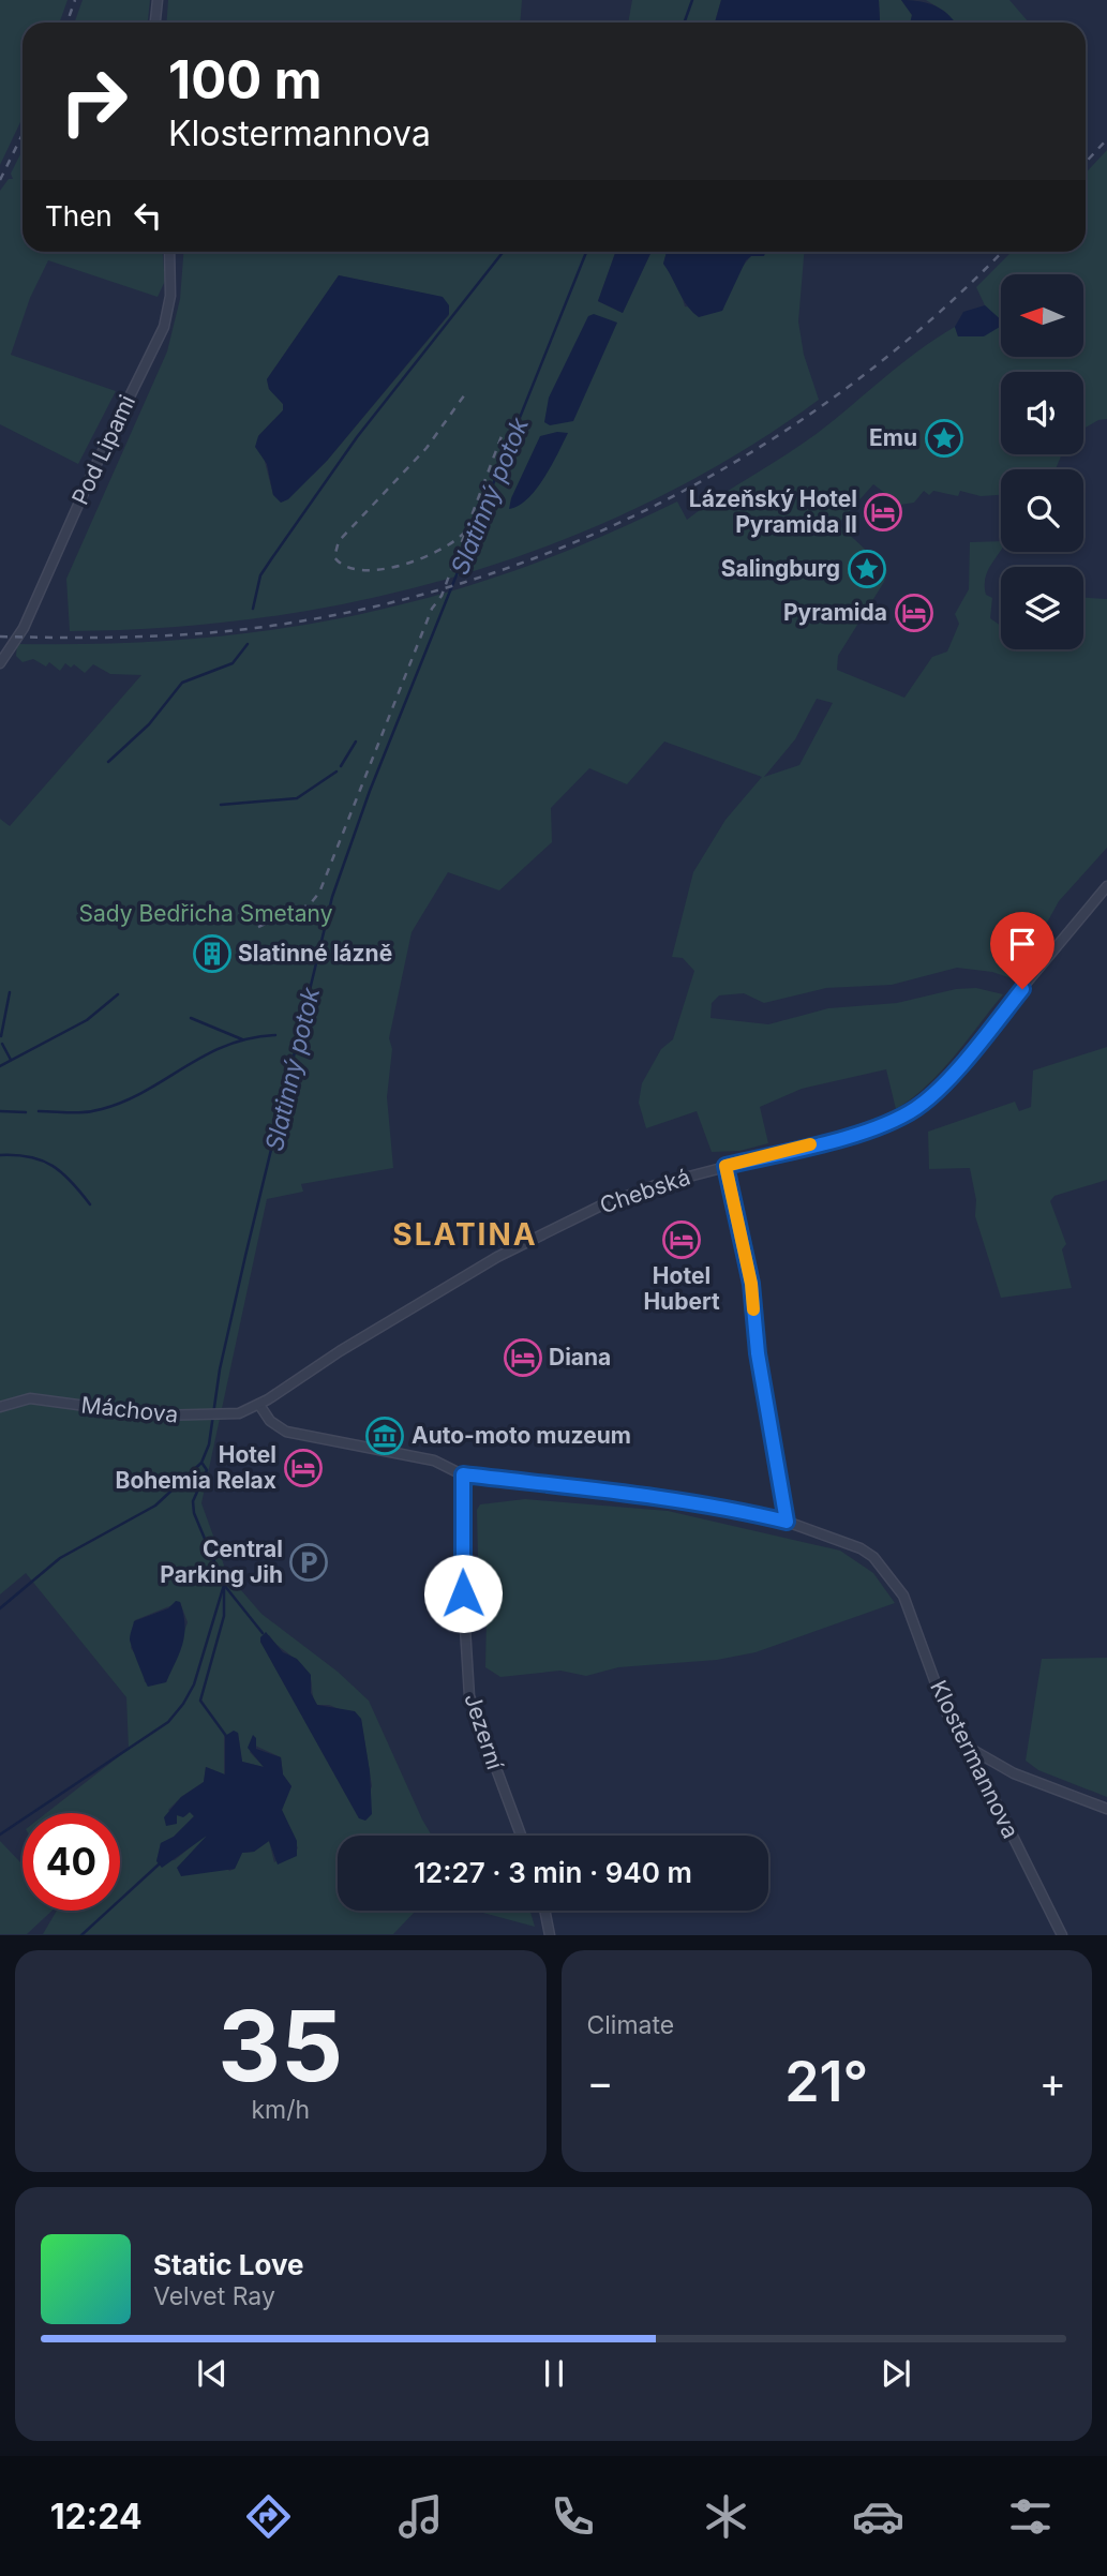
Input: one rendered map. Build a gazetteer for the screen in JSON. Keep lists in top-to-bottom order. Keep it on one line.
{"streets":{"street":["Pod Lipami","Chebská","Máchova","Jezerní","Klostermannova"]},"crossings":[["Chebská","Máchova"],["Chebská","Klostermannova"],["Máchova","Klostermannova"],["Jezerní","Klostermannova"]],"districts":["SLATINA"],"water":["Slatinný potok"],"parks":["Sady Bedřicha Smetany"],"places":{"place":["Emu","Salingburg"],"hotel":["Lázeňský Hotel Pyramida II","Pyramida","Hotel Hubert","Diana","Hotel Bohemia Relax"],"building":["Slatinné lázně"],"museum":["Auto-moto muzeum"],"parking":["Central Parking Jih"]},"north":"left","page":{"turn":["100 m","Klostermannova"],"then":"Then","limit":"40","trip":"12:27 · 3 min · 940 m","tile":[["35","km/h"],"Climate"],"heat":["−","21°","+"],"song":["Static Love","Velvet Ray"],"tabs":"12:24"}}
